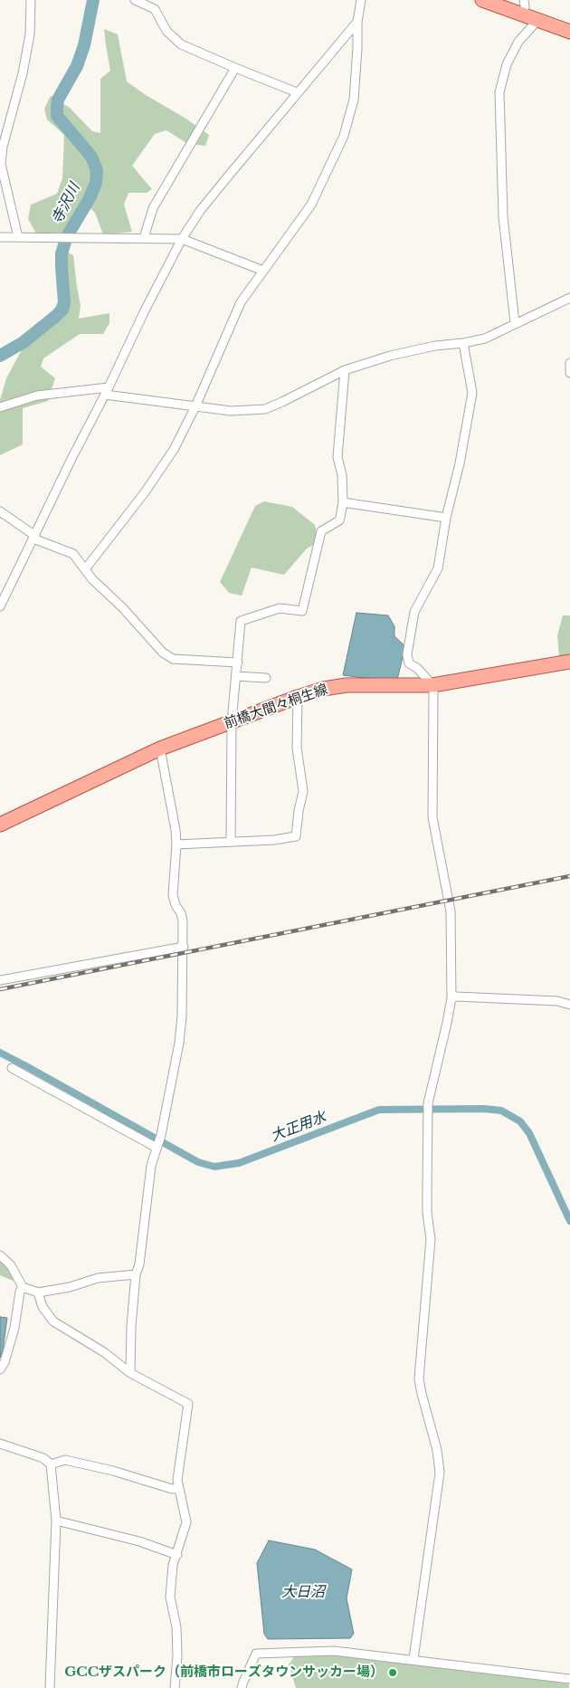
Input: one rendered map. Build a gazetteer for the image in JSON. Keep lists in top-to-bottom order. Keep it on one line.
{"streets":{"main road":["前橋大間々桐生線"]},"water":["寺沢川","大正用水","大日沼"],"places":["GCCザスパーク（前橋市ローズタウンサッカー場）"]}
